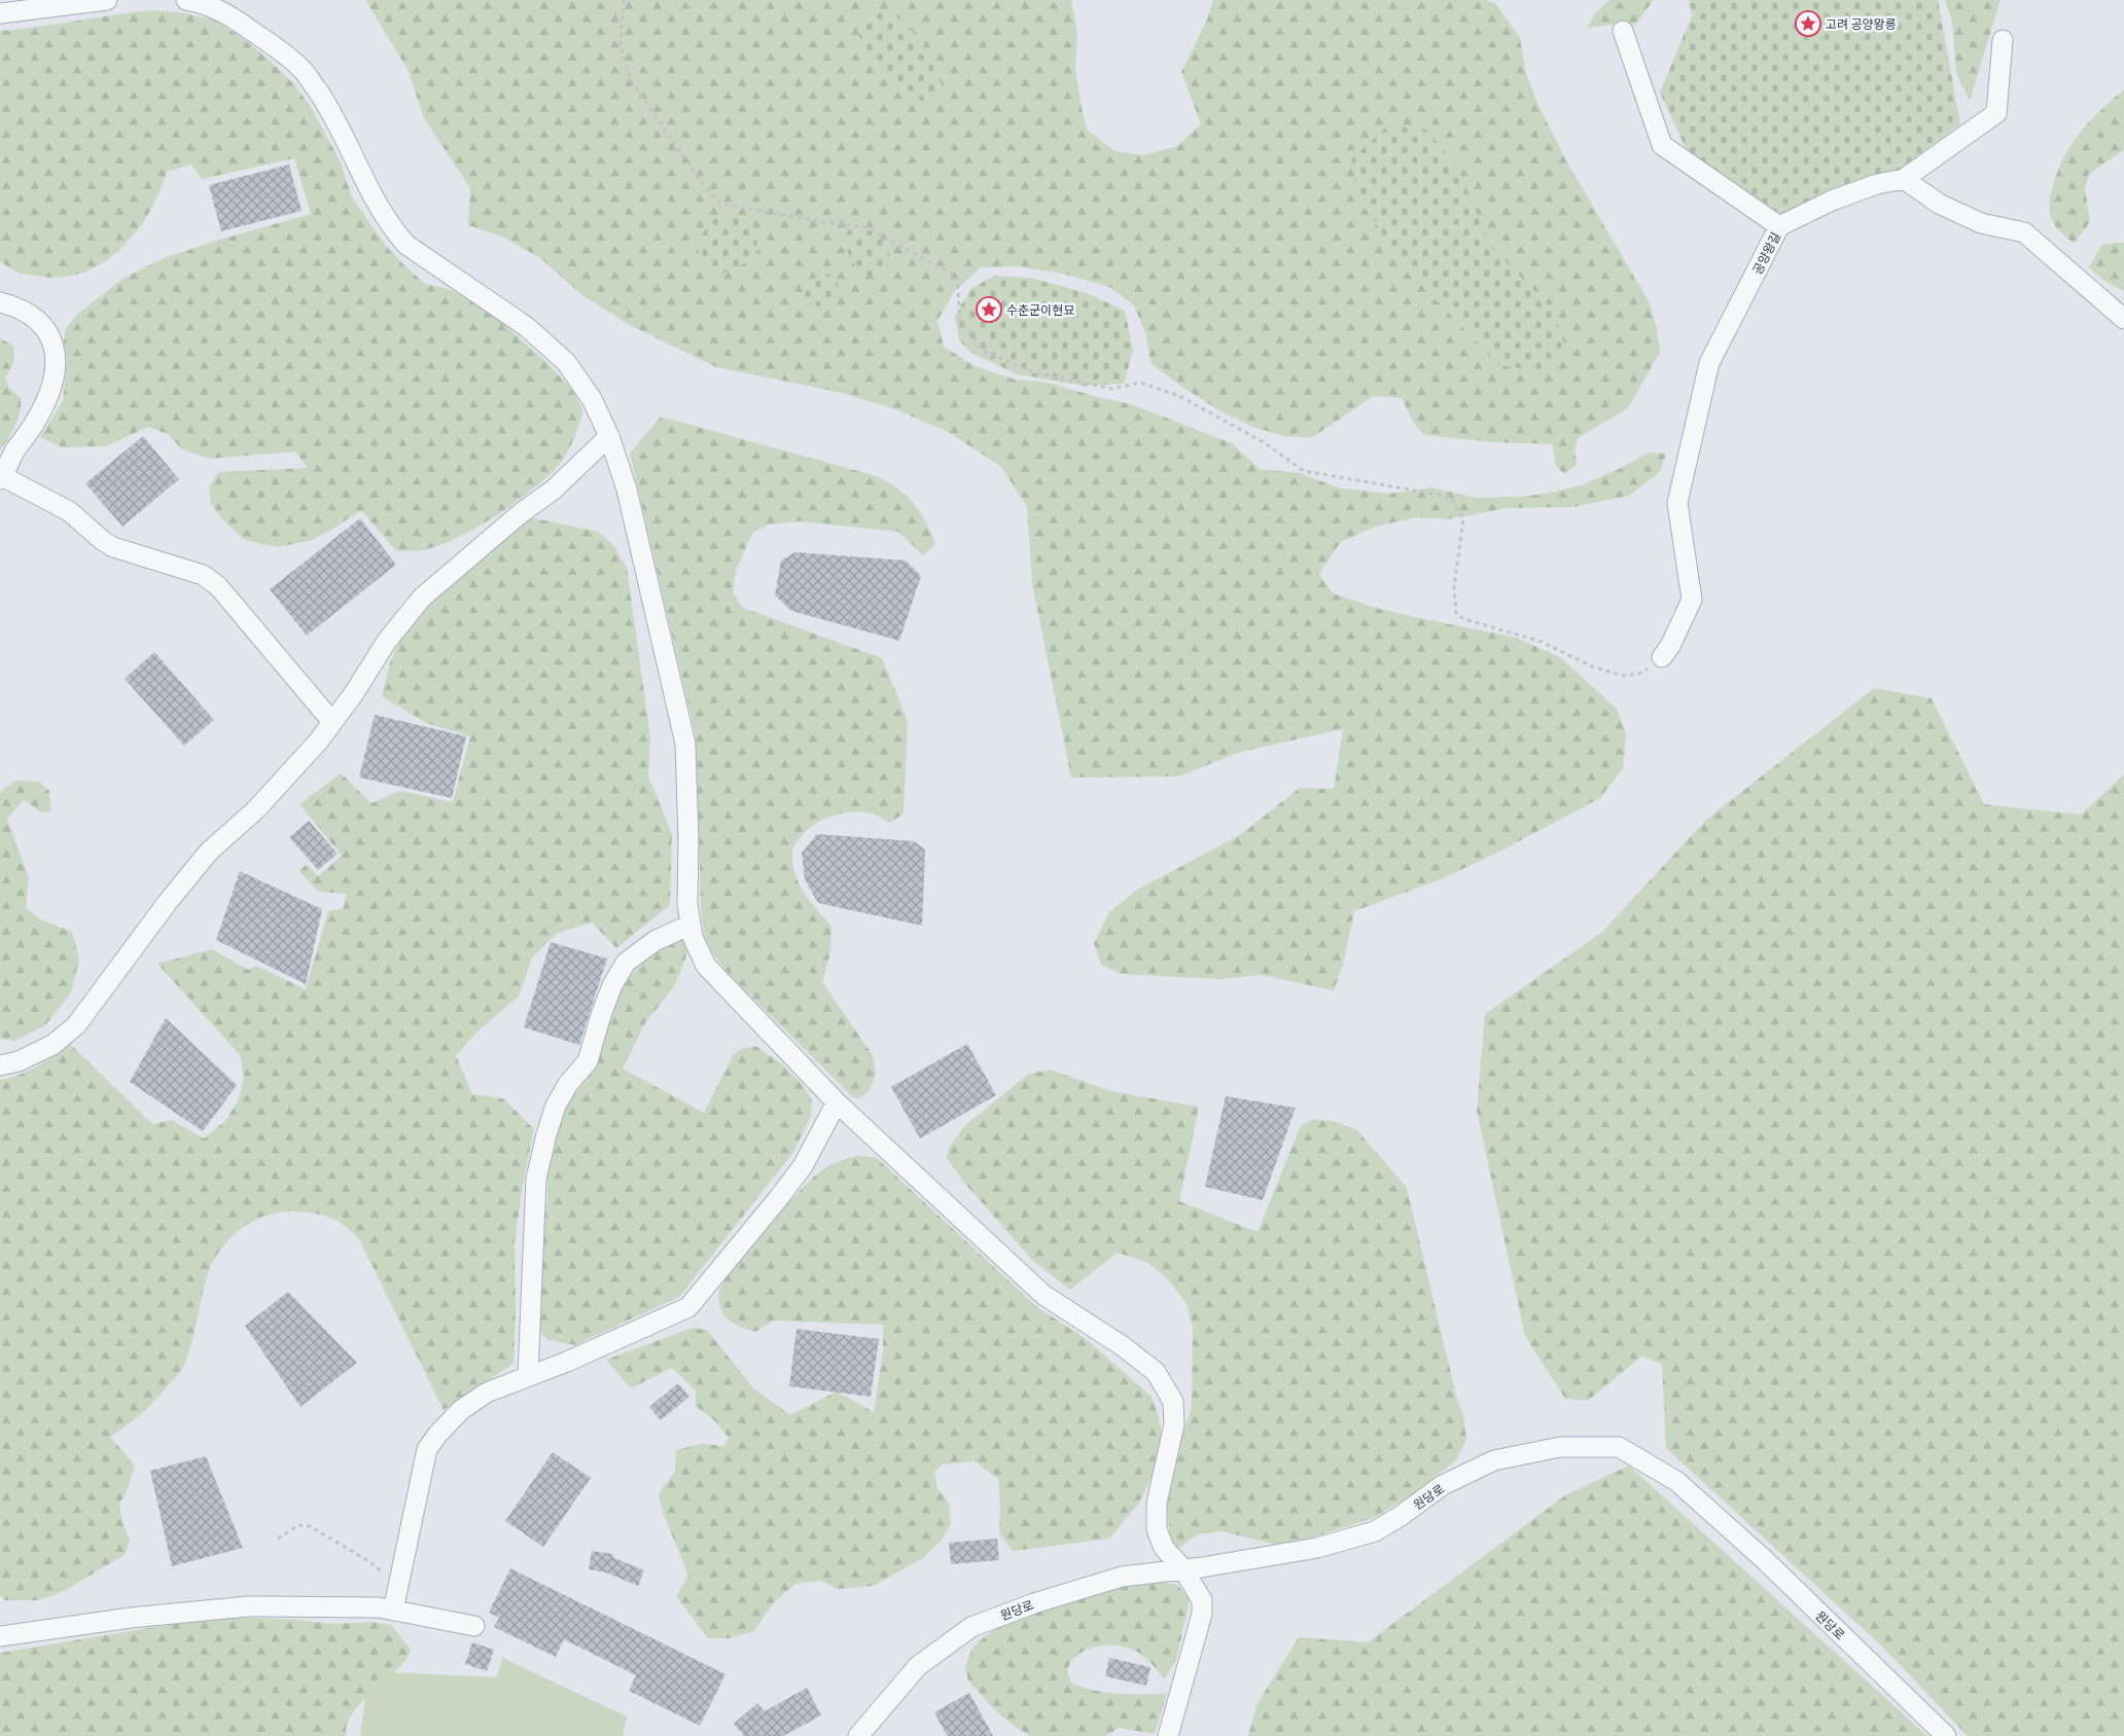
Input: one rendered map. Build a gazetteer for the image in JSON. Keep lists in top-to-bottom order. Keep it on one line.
{"streets":{"street":["공양왕길","원당로"]},"places":{"place":["고려 공양왕릉","수춘군이현묘"]}}
